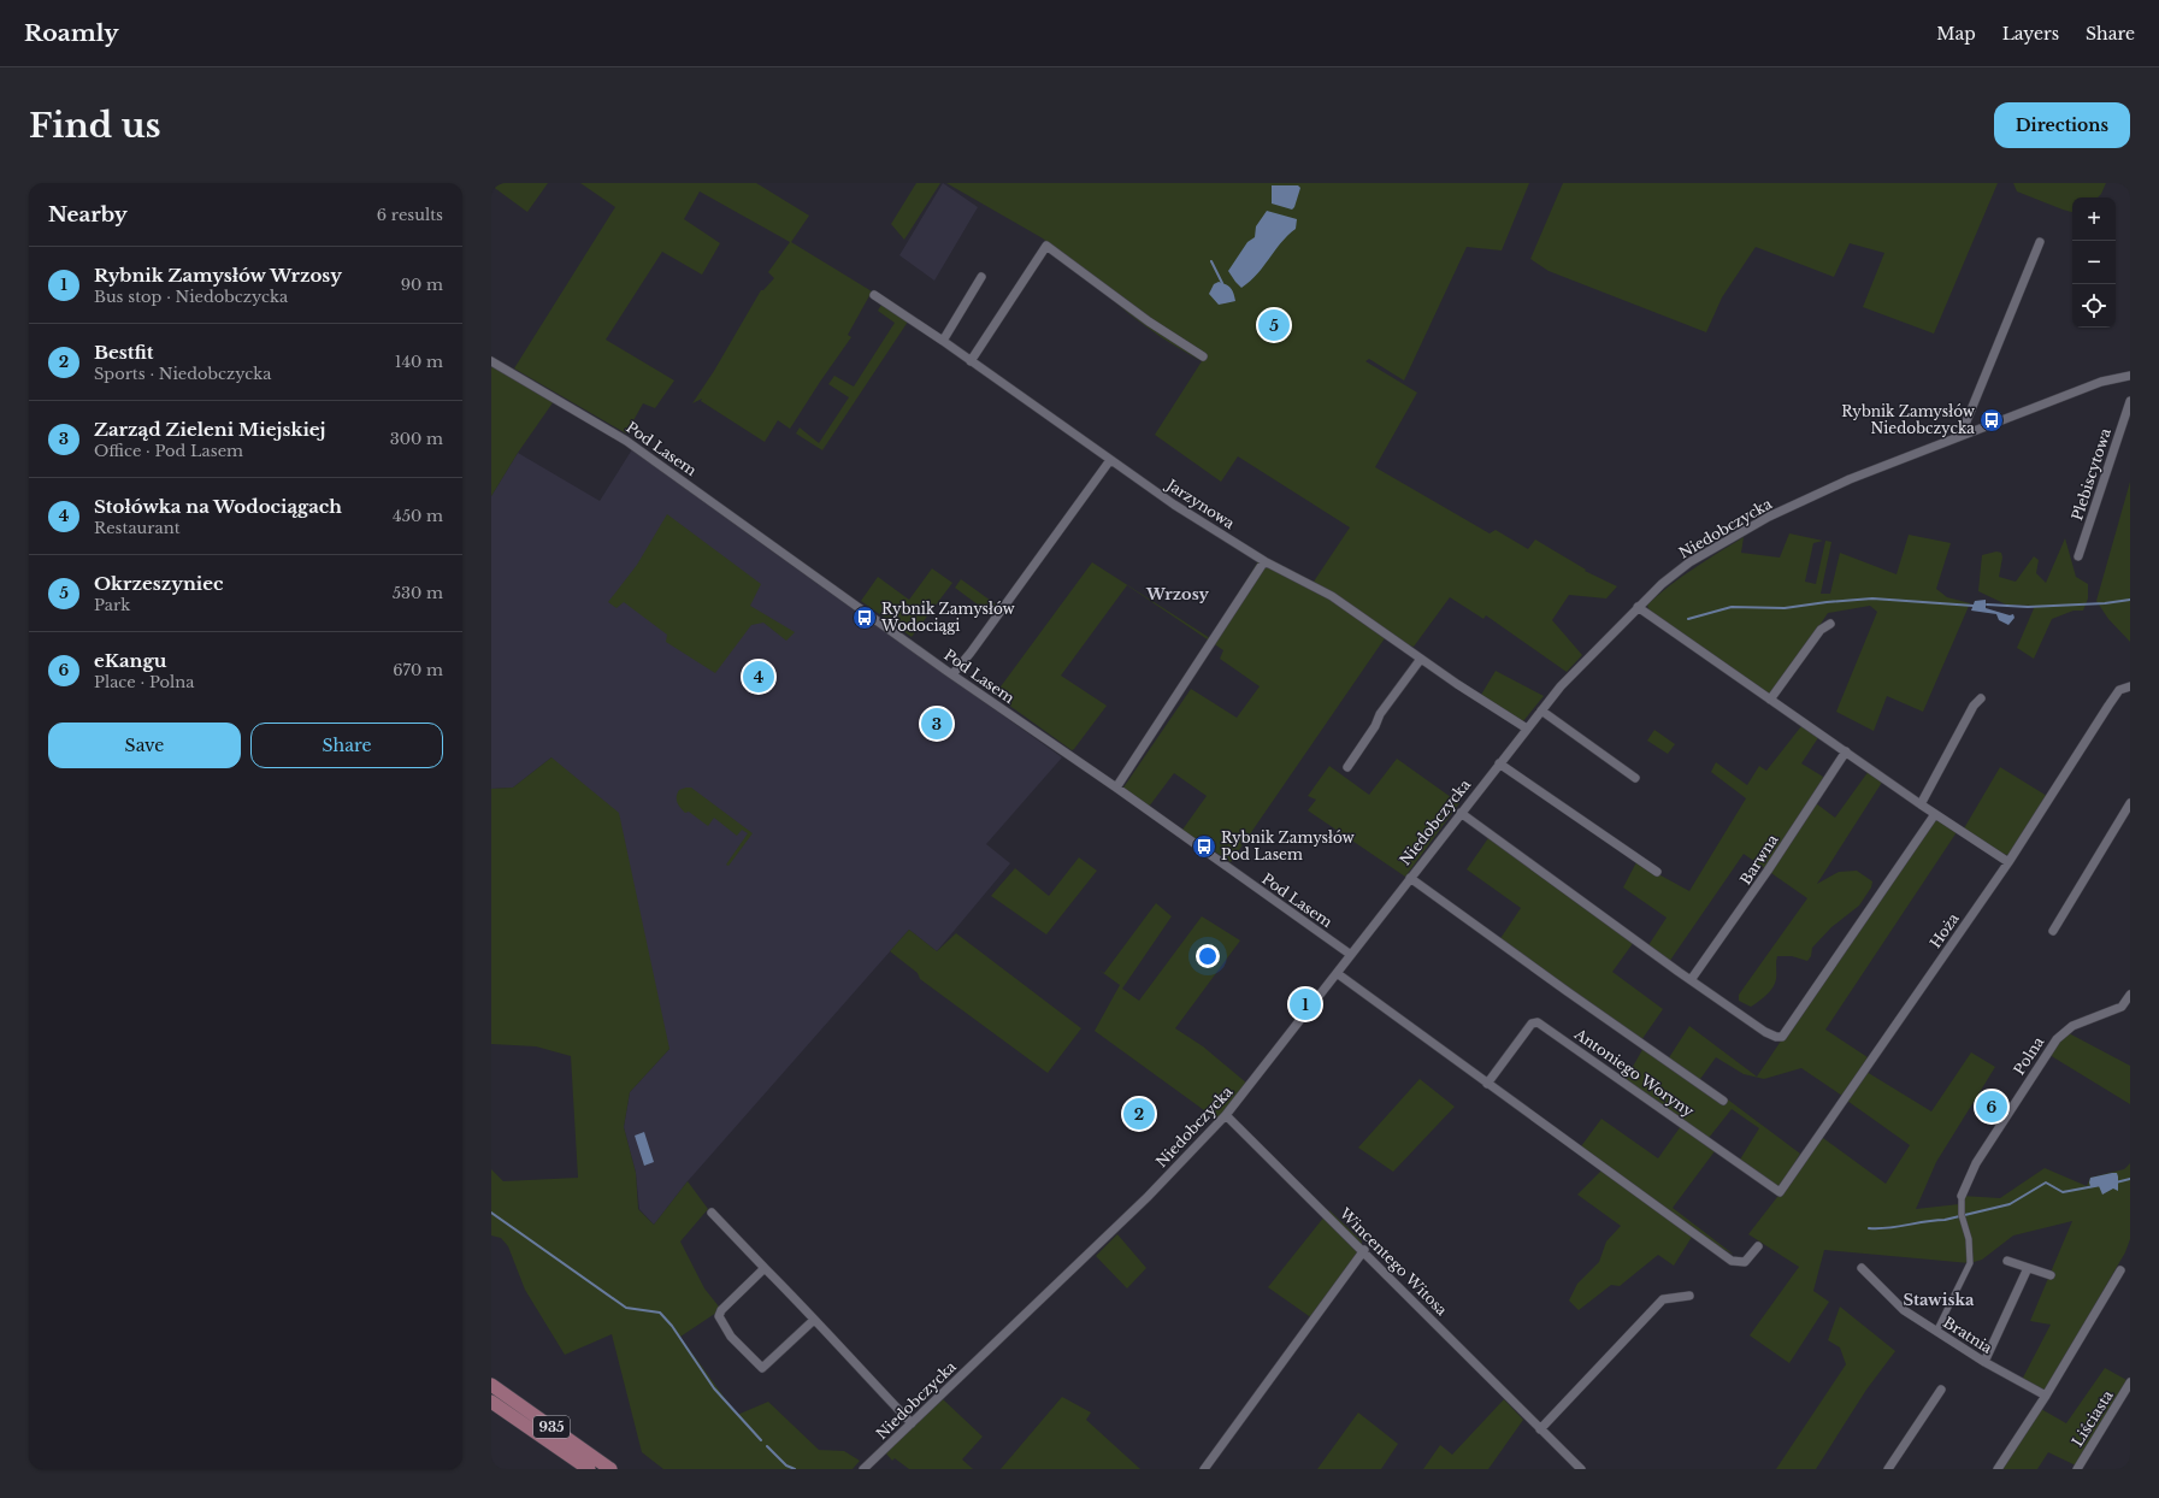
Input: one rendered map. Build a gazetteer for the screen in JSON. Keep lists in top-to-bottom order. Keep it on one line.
{"streets":{"main road":["935"],"street":["Pod Lasem","Plebiscytowa","Jarzynowa","Niedobczycka","Barwna","Hoża","Polna","Antoniego Woryny","Wincentego Witosa","Bratnia","Liściasta"]},"crossings":[["Pod Lasem","Niedobczycka"],["Jarzynowa","Niedobczycka"],["Niedobczycka","Wincentego Witosa"],["Hoża","Antoniego Woryny"],["Polna","Bratnia"]],"districts":["Wrzosy","Stawiska"],"places":{"bus stop":["Rybnik Zamysłów Niedobczycka","Rybnik Zamysłów Wodociągi","Rybnik Zamysłów Pod Lasem"]},"page":{"header":"Roamly","nav":["Map","Layers","Share"],"buttons":["Directions",["Save","Share"]],"title":"Find us","heading":["Nearby","6 results"],"map_buttons":["+","−"],"list":[{"mark":"1","name":"Rybnik Zamysłów Wrzosy","note":"Bus stop · Niedobczycka","value":"90 m"},{"mark":"2","name":"Bestfit","note":"Sports · Niedobczycka","value":"140 m"},{"mark":"3","name":"Zarząd Zieleni Miejskiej","note":"Office · Pod Lasem","value":"300 m"},{"mark":"4","name":"Stołówka na Wodociągach","note":"Restaurant","value":"450 m"},{"mark":"5","name":"Okrzeszyniec","note":"Park","value":"530 m"},{"mark":"6","name":"eKangu","note":"Place · Polna","value":"670 m"}],"pins":["5","4","3","1","6","2"]}}
